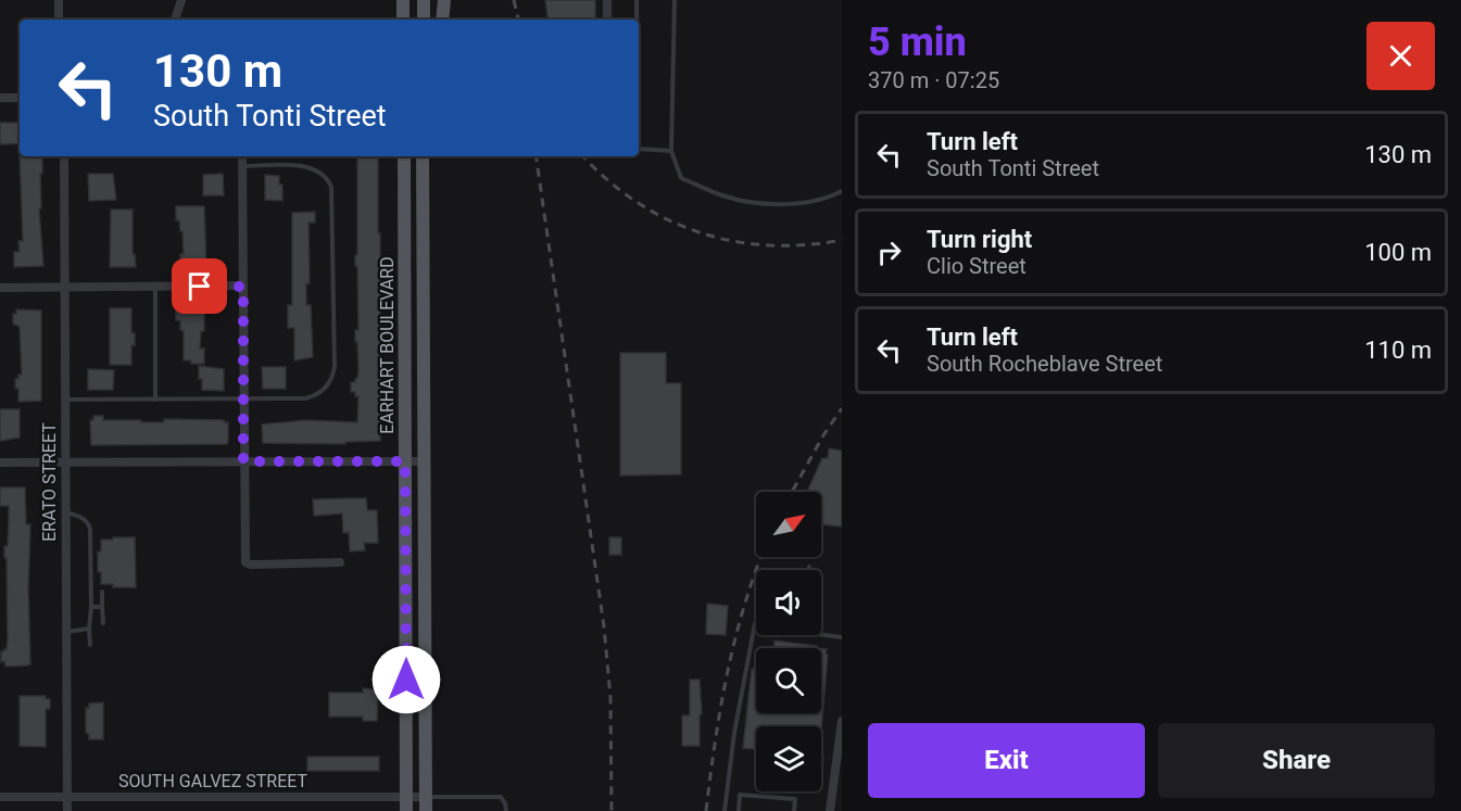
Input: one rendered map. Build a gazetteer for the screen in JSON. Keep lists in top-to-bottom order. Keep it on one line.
{"streets":{"main road":["EARHART BOULEVARD"],"street":["ERATO STREET","SOUTH GALVEZ STREET"]},"crossings":[["EARHART BOULEVARD","SOUTH GALVEZ STREET"],["ERATO STREET","SOUTH GALVEZ STREET"]],"north":"top right","page":{"heading":["5 min","370 m · 07:25"],"turn":["130 m","South Tonti Street"],"list":[{"name":"Turn left","note":"South Tonti Street","value":"130 m"},{"name":"Turn right","note":"Clio Street","value":"100 m"},{"name":"Turn left","note":"South Rocheblave Street","value":"110 m"}],"buttons":["Exit","Share"]}}
